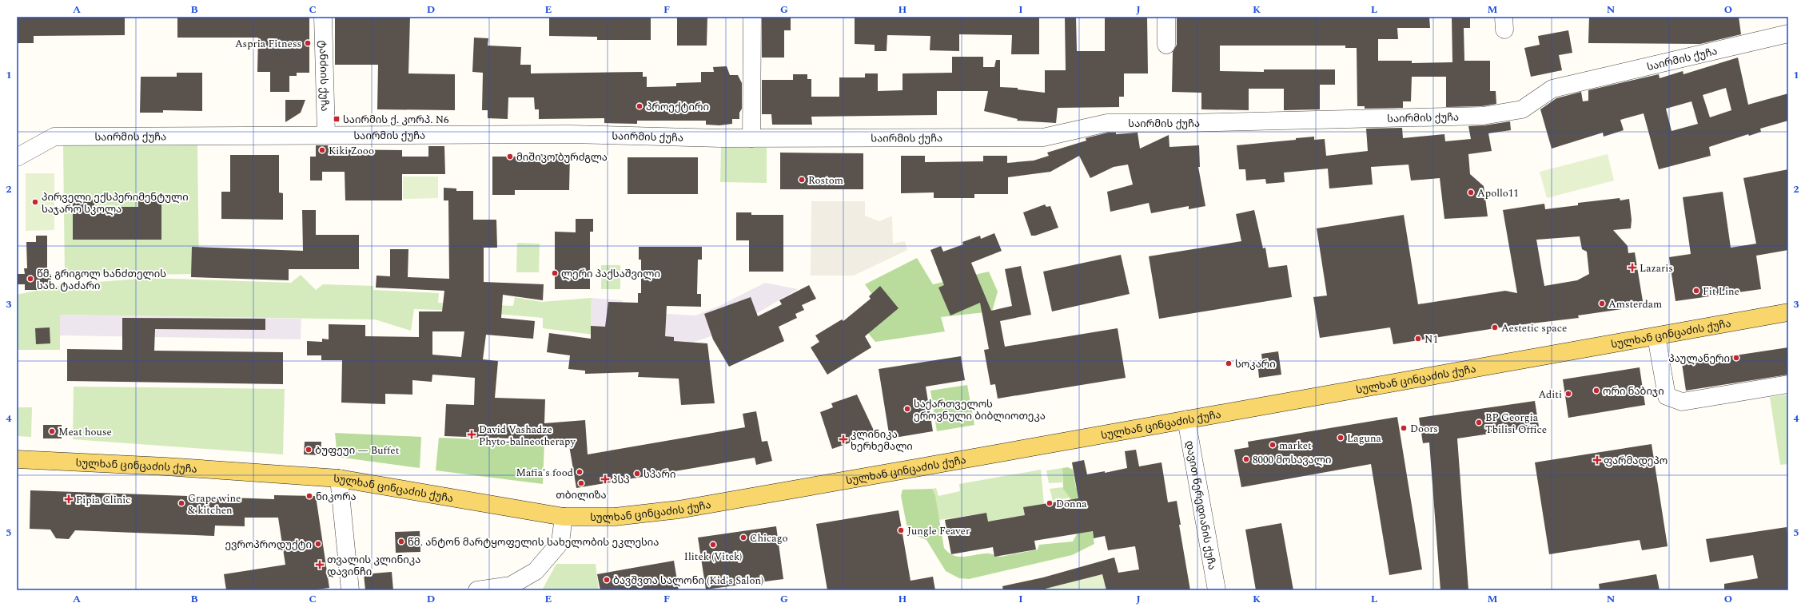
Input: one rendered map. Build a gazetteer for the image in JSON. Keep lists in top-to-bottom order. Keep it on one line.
{"streets":{"main road":["სულხან ცინცაძის ქუჩა"],"street":["საირმის ქუჩა","ტანძიის ქუჩა","დავით წერედიანის ქუჩა"]},"crossings":[["საირმის ქუჩა","ტანძიის ქუჩა"],["სულხან ცინცაძის ქუჩა","დავით წერედიანის ქუჩა"]],"places":{"other":["Aspria Fitness","პროექტირი","Kiki Zooo","მიშიკო ბურძგლა","Rostom","Apollo11","პირველი ექსპერიმენტული საჯარო სკოლა","ლერი პაქსაშვილი","წმ. გრიგოლ ხანძთელის სახ. ტაძარი","Fit Line","Amsterdam","Aestetic space","N1","პაულანერი","სოკარი","ორი ნაბიჯი","Aditi","საქართველოს ეროვნული ბიბლიოთეკა","BP Georgia Tbilisi Office","Doors","Meat house","Laguna","market","Ბუფეუი — Buffet","8000 მოსავალი","Mafia's food","სპარი","თბილიზა","ნიკორა","Grape wine & kitchen","Donna","Jungle Feaver","Chicago","წმ. ანტონ მარტყოფელის სახელობის ეკლესია","ევროპროდუქტი","Ilitek (Vitek)","ბავშვთა სალონი (Kid's Salon)"],"transit":["საირმის ქ. კორპ. N6"],"health":["Lazaris","David Vashadze Phyto-balneotherapy","კლინიკა ხერხემალი","ფარმადეპო","პსპ","Pipia Clinic","თვალის კლინიკა დავინჩი"]},"grid":{"columns":["A","B","C","D","E","F","G","H","I","J","K","L","M","N","O"],"rows":["1","2","3","4","5"]}}
